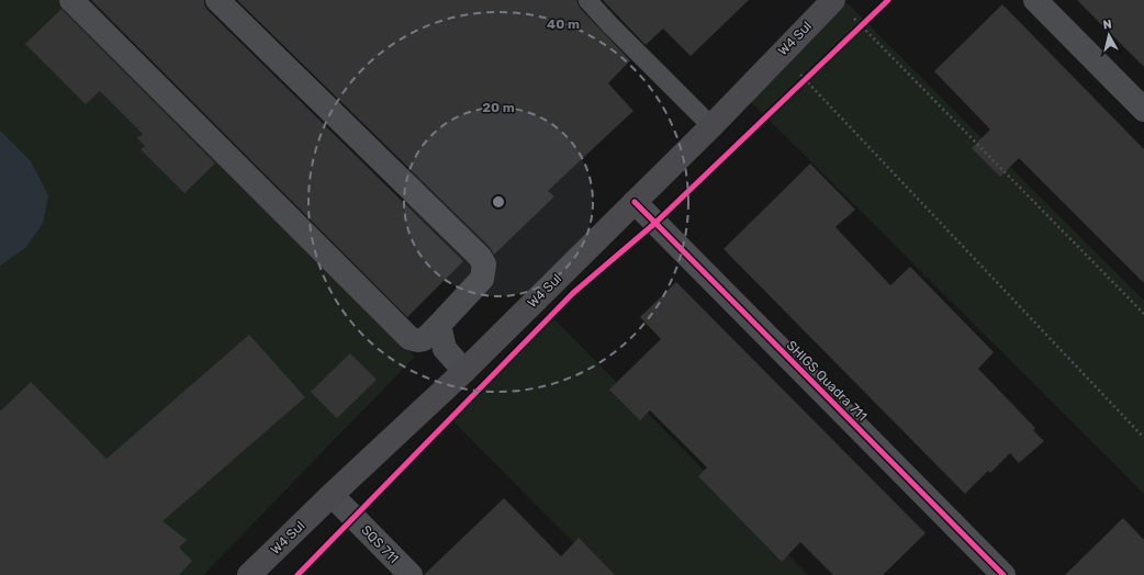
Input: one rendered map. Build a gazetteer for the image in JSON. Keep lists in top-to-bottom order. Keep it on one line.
{"streets":{"main road":["W4 Sul"],"street":["SHIGS Quadra 711","SQS 711"]},"crossings":[["W4 Sul","SHIGS Quadra 711"],["W4 Sul","SQS 711"]],"north":"top","rings":["40 m","20 m"]}
